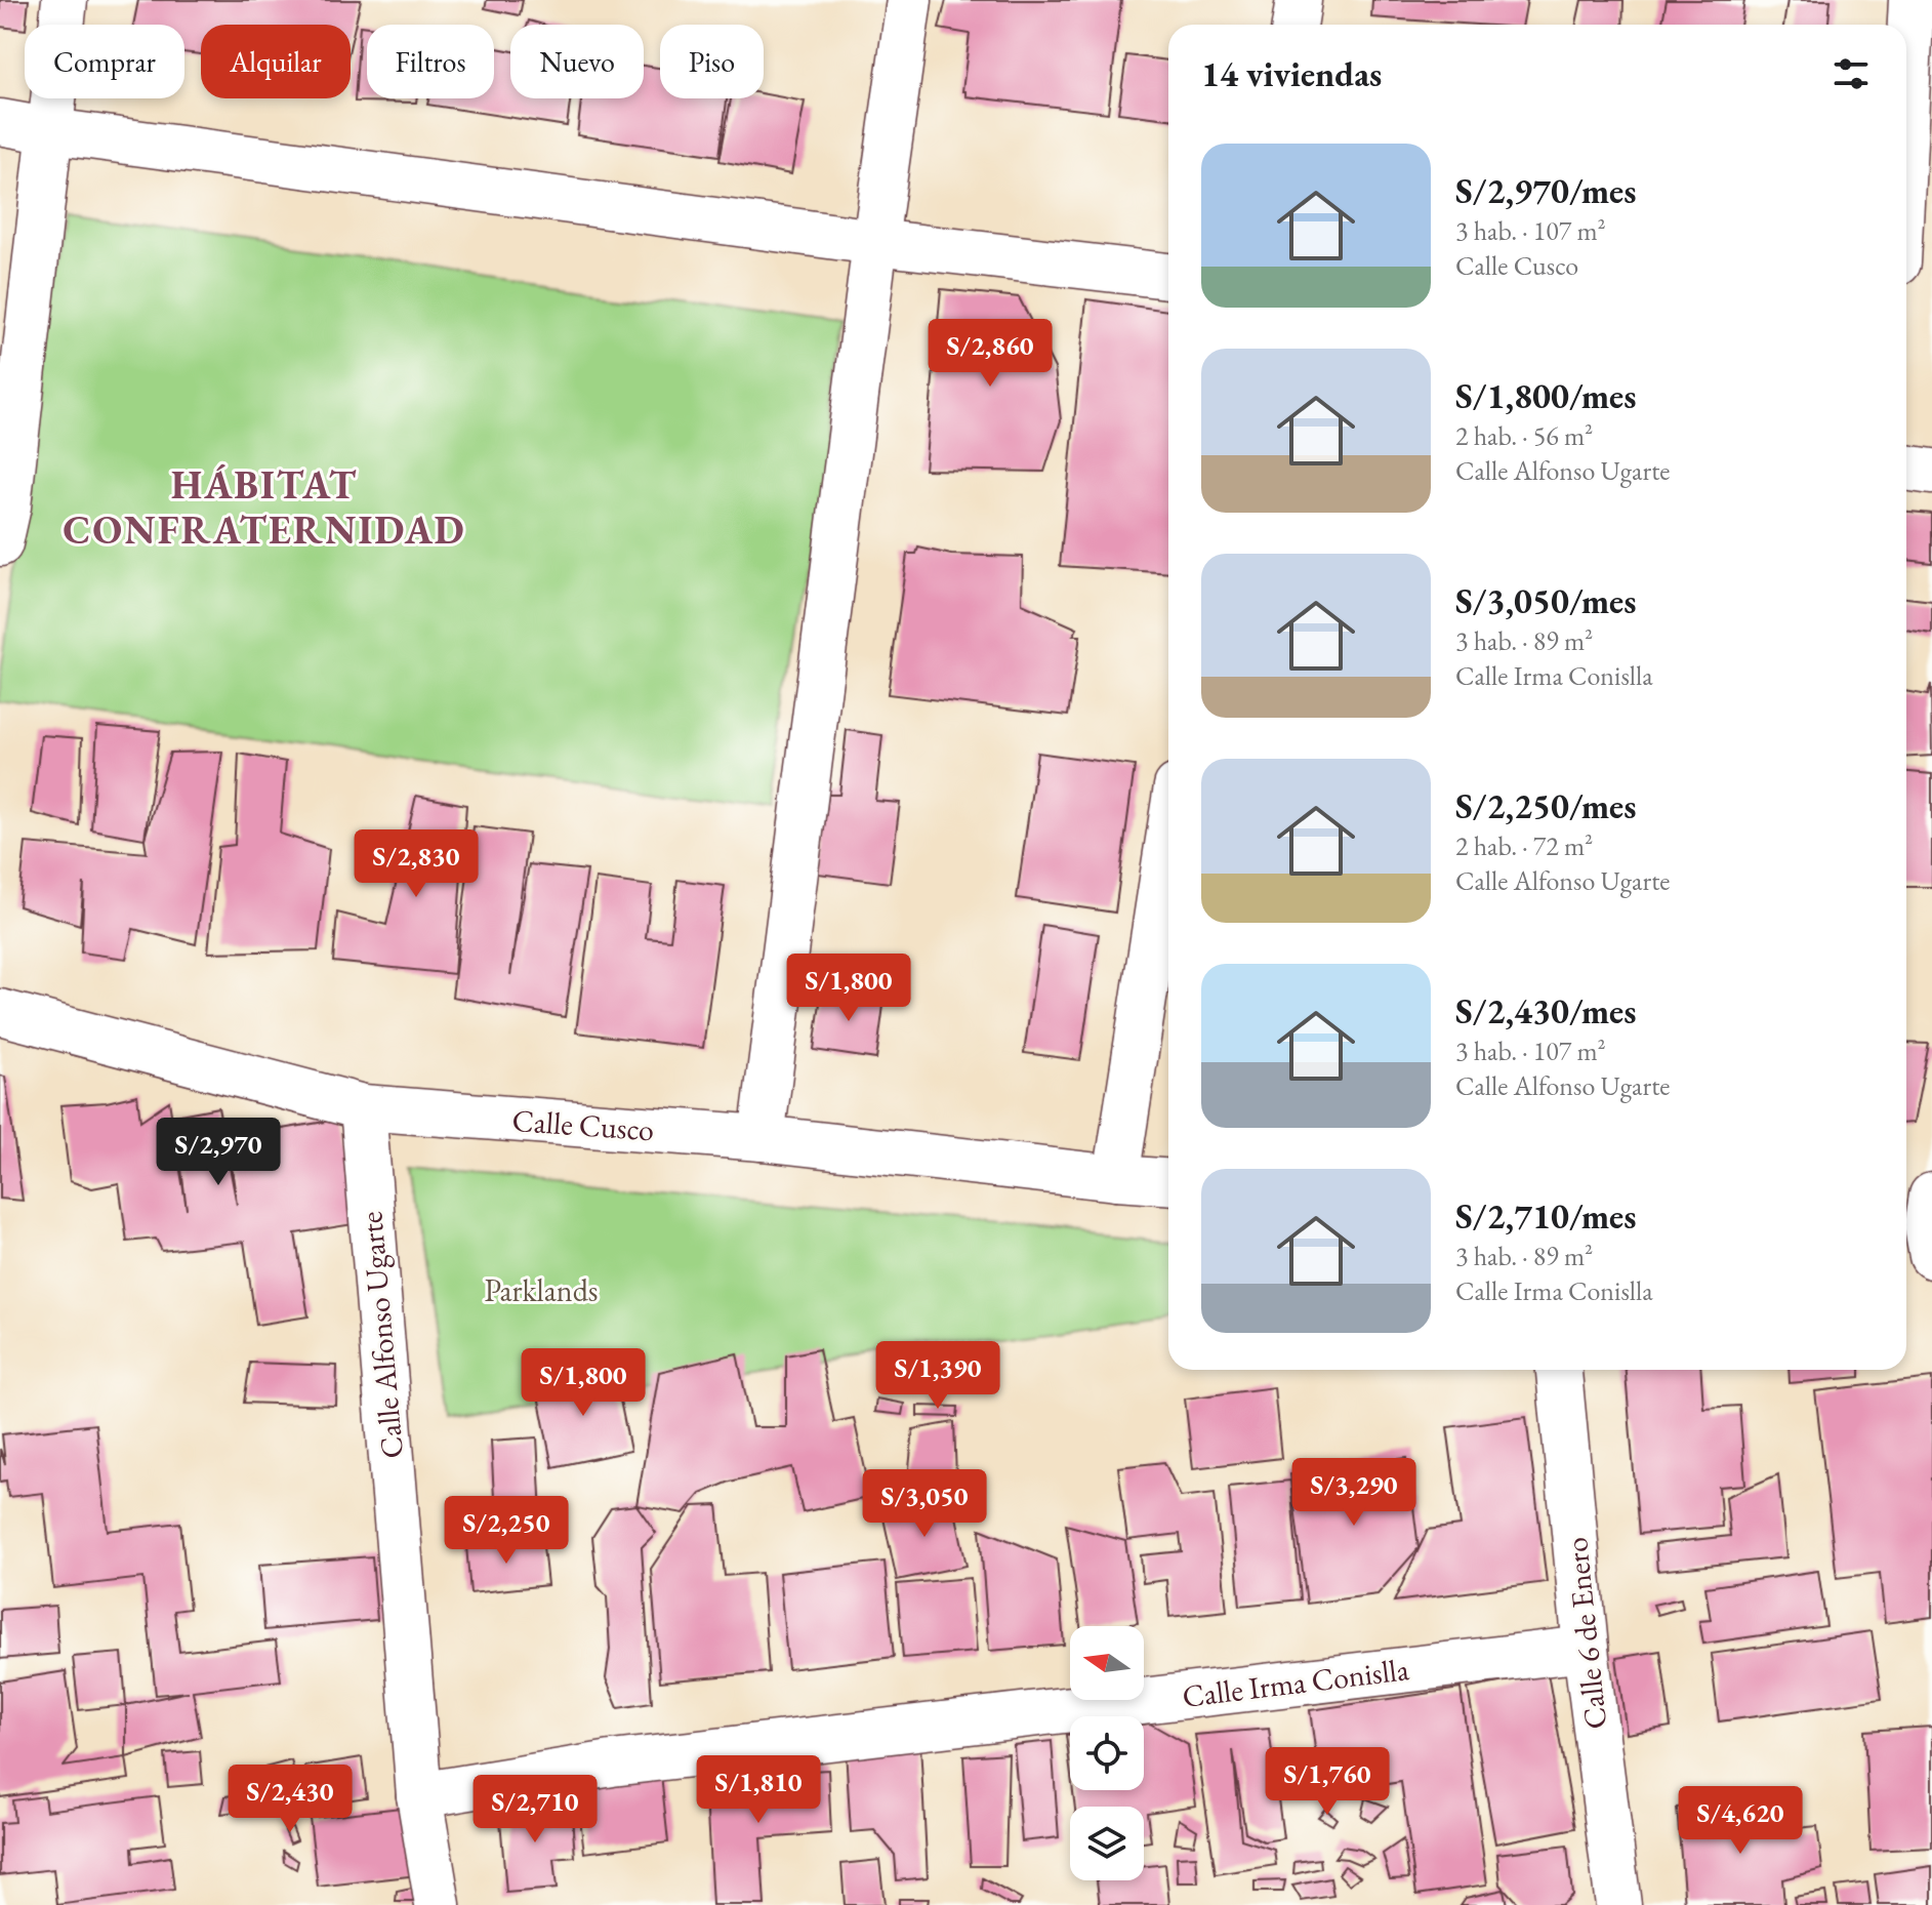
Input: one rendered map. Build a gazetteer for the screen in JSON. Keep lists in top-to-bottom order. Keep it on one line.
{"streets":{"street":["Calle Cusco","Calle Alfonso Ugarte","Calle 6 de Enero","Calle Irma Conislla"]},"crossings":[["Calle Cusco","Calle Alfonso Ugarte"],["Calle Alfonso Ugarte","Calle Irma Conislla"],["Calle 6 de Enero","Calle Irma Conislla"]],"districts":["HÁBITAT CONFRATERNIDAD"],"parks":["Parklands"],"north":"left","page":{"chip":["Comprar","Alquilar","Filtros","Nuevo","Piso"],"heading":"14 viviendas","list":[{"name":"S/2,970/mes","note":"3 hab. · 107 m² · Calle Cusco"},{"name":"S/1,800/mes","note":"2 hab. · 56 m² · Calle Alfonso Ugarte"},{"name":"S/3,050/mes","note":"3 hab. · 89 m² · Calle Irma Conislla"},{"name":"S/2,250/mes","note":"2 hab. · 72 m² · Calle Alfonso Ugarte"},{"name":"S/2,430/mes","note":"3 hab. · 107 m² · Calle Alfonso Ugarte"},{"name":"S/2,710/mes","note":"3 hab. · 89 m² · Calle Irma Conislla"}],"price":["S/2,860","S/2,830","S/1,800","S/2,970","S/1,390","S/1,800","S/3,290","S/3,050","S/2,250","S/1,760","S/1,810","S/2,430","S/2,710","S/4,620"]}}
